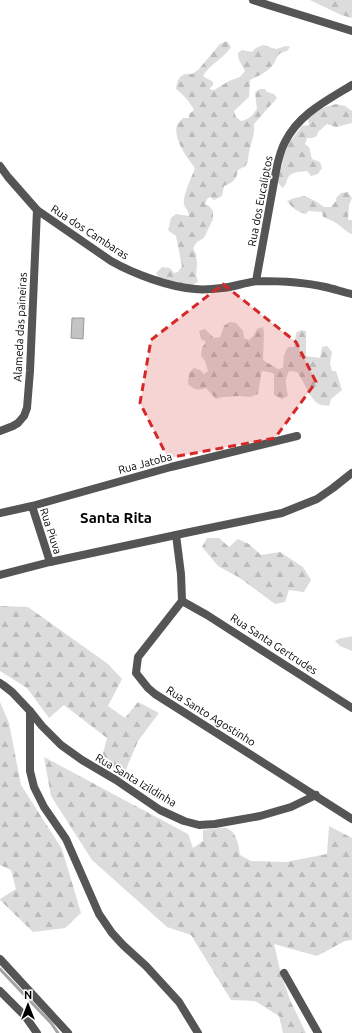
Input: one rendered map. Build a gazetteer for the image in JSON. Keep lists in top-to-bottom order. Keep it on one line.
{"streets":{"street":["Rua dos Eucaliptos","Rua dos Cambaras","Alameda das paineiras","Rua Jatoba","Rua Piuva","Rua Santa Gertrudes","Rua Santo Agostinho","Rua Santa Izildinha"]},"crossings":[["Rua dos Eucaliptos","Rua dos Cambaras"],["Rua dos Cambaras","Alameda das paineiras"],["Rua Jatoba","Rua Piuva"],["Rua Santa Gertrudes","Rua Santo Agostinho"],["Rua Santo Agostinho","Rua Santa Izildinha"]],"districts":["Santa Rita"],"north":"top"}
